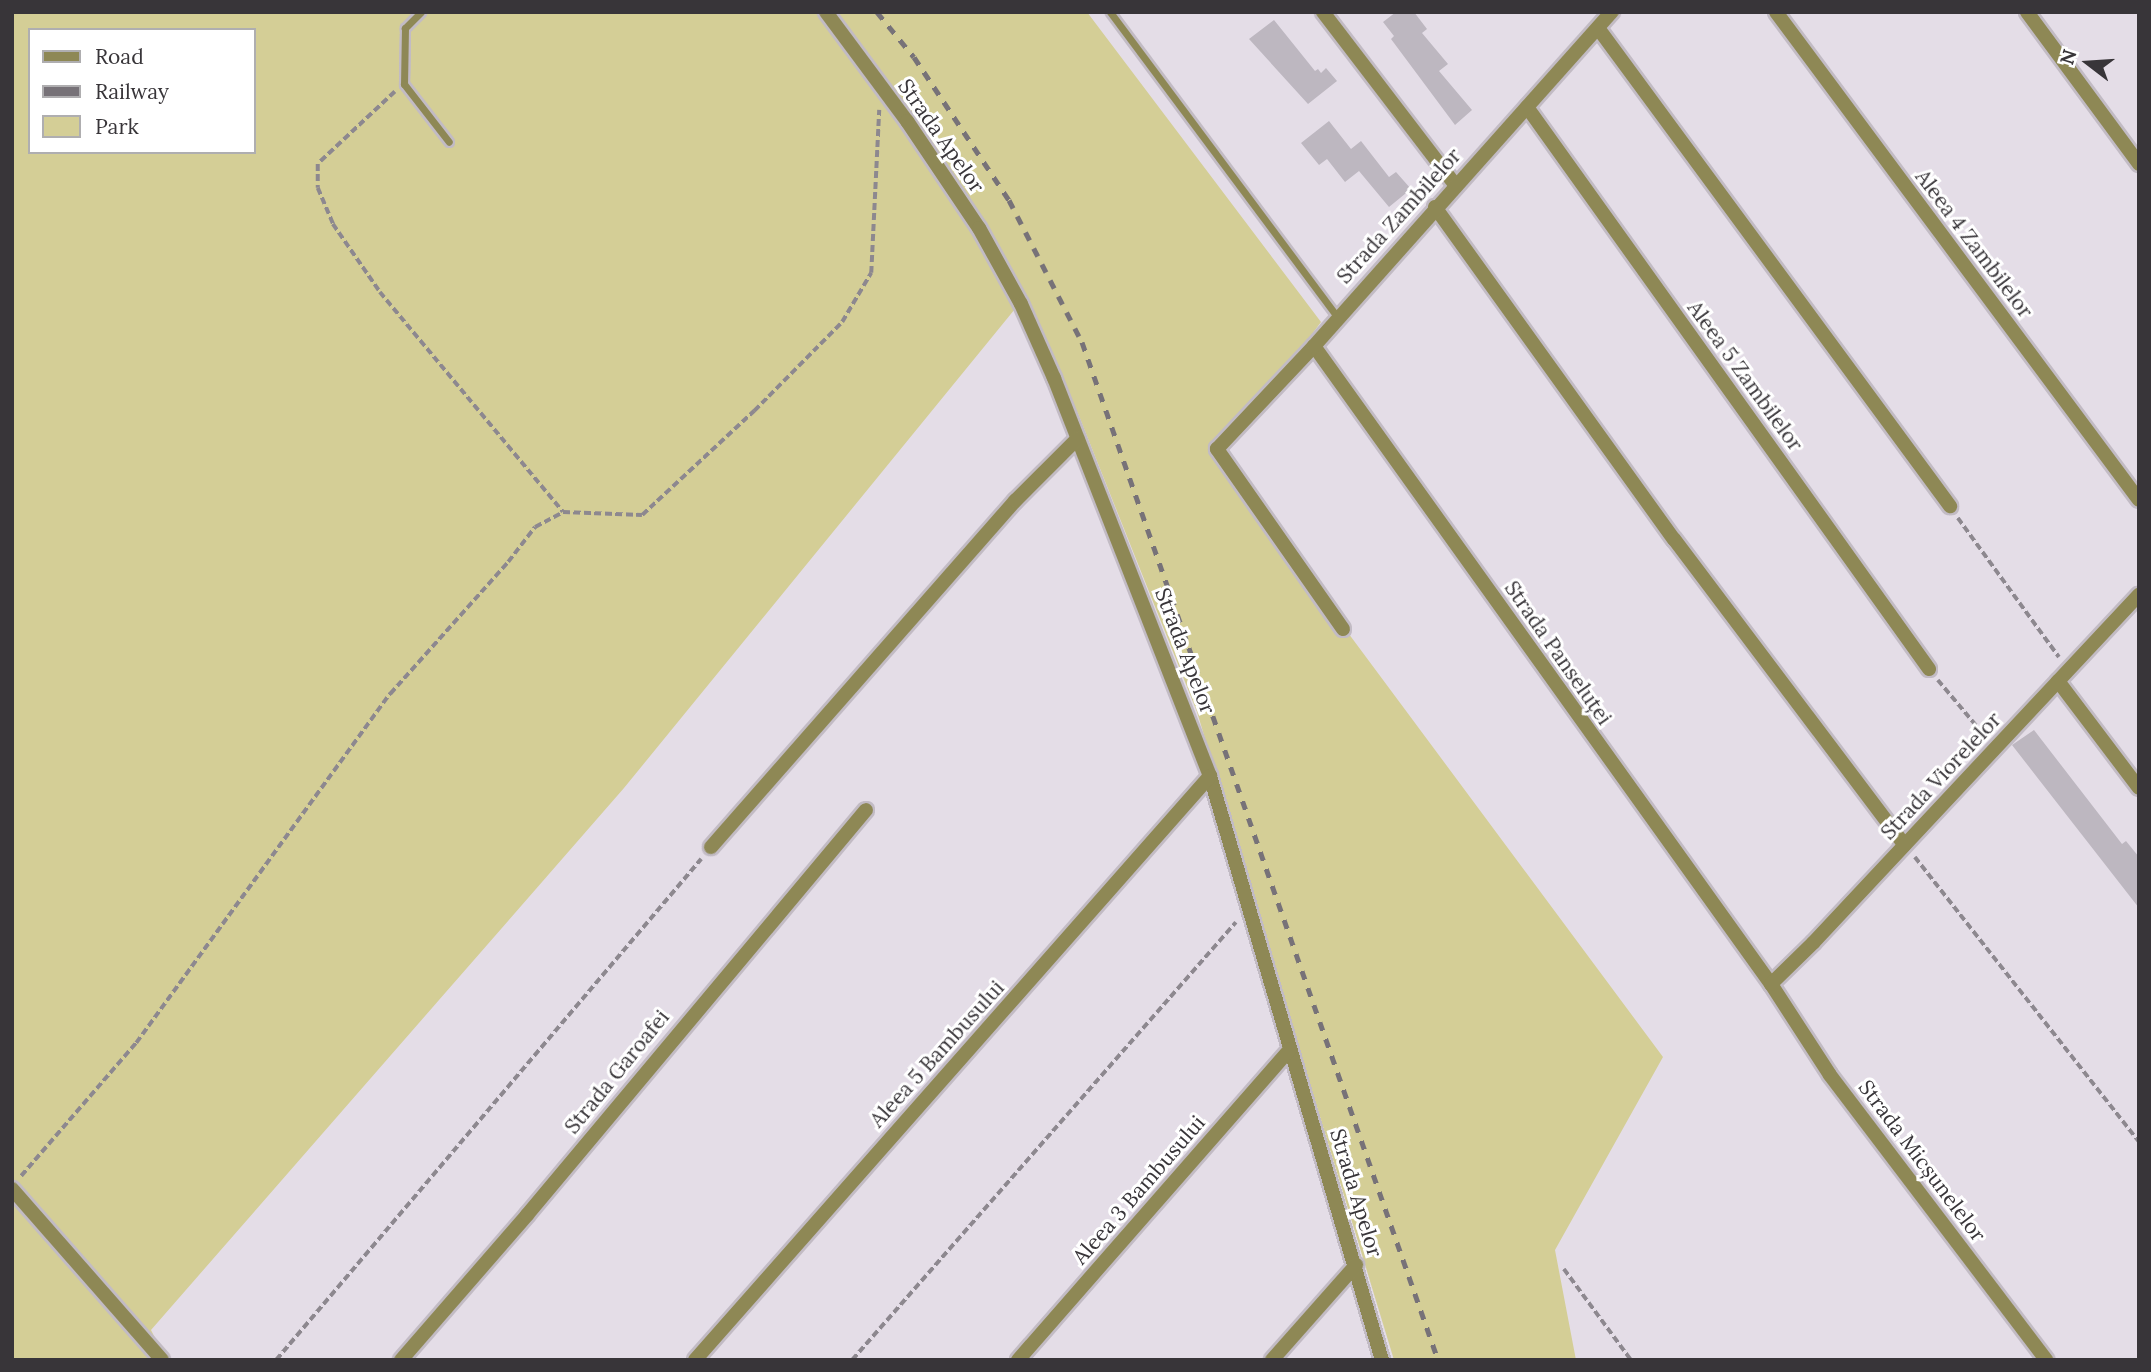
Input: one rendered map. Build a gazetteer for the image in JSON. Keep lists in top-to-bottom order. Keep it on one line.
{"streets":{"street":["Strada Apelor","Strada Zambilelor","Aleea 4 Zambilelor","Aleea 5 Zambilelor","Strada Panseluței","Strada Viorelelor","Aleea 5 Bambusului","Strada Garoafei","Strada Micșunelelor","Aleea 3 Bambusului"]},"crossings":[["Strada Apelor","Aleea 5 Bambusului"],["Strada Apelor","Aleea 3 Bambusului"],["Strada Zambilelor","Aleea 5 Zambilelor"],["Strada Zambilelor","Strada Panseluței"],["Strada Panseluței","Strada Viorelelor"],["Strada Panseluței","Strada Micșunelelor"],["Strada Viorelelor","Strada Micșunelelor"]],"legend":["Road","Railway","Park"],"north":"left"}
